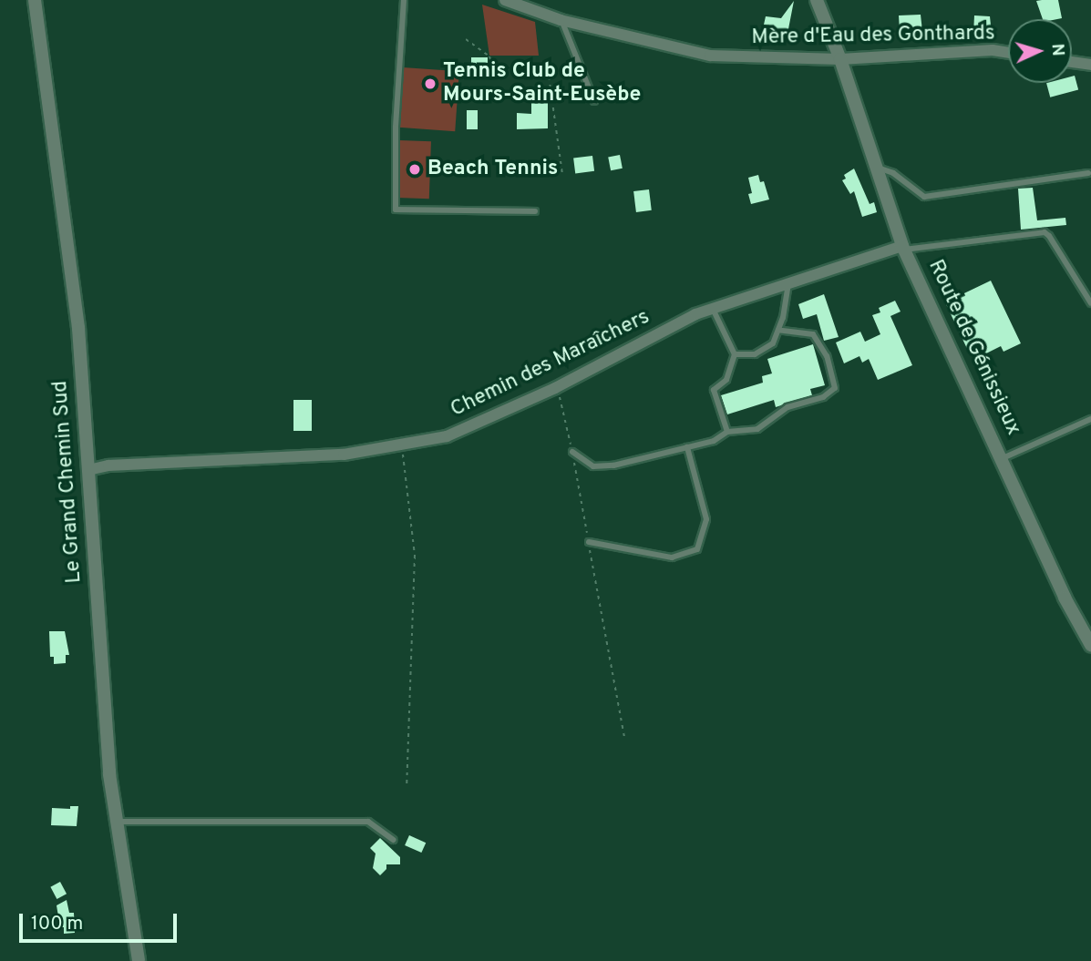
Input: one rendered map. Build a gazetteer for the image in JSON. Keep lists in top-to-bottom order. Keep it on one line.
{"streets":{"street":["Mère d'Eau des Gonthards","Route de Génissieux","Chemin des Maraîchers","Le Grand Chemin Sud"]},"crossings":[["Mère d'Eau des Gonthards","Route de Génissieux"],["Route de Génissieux","Chemin des Maraîchers"],["Chemin des Maraîchers","Le Grand Chemin Sud"]],"places":["Tennis Club de Mours-Saint-Eusèbe","Beach Tennis"],"scale_bar":"100 m","north":"right"}
